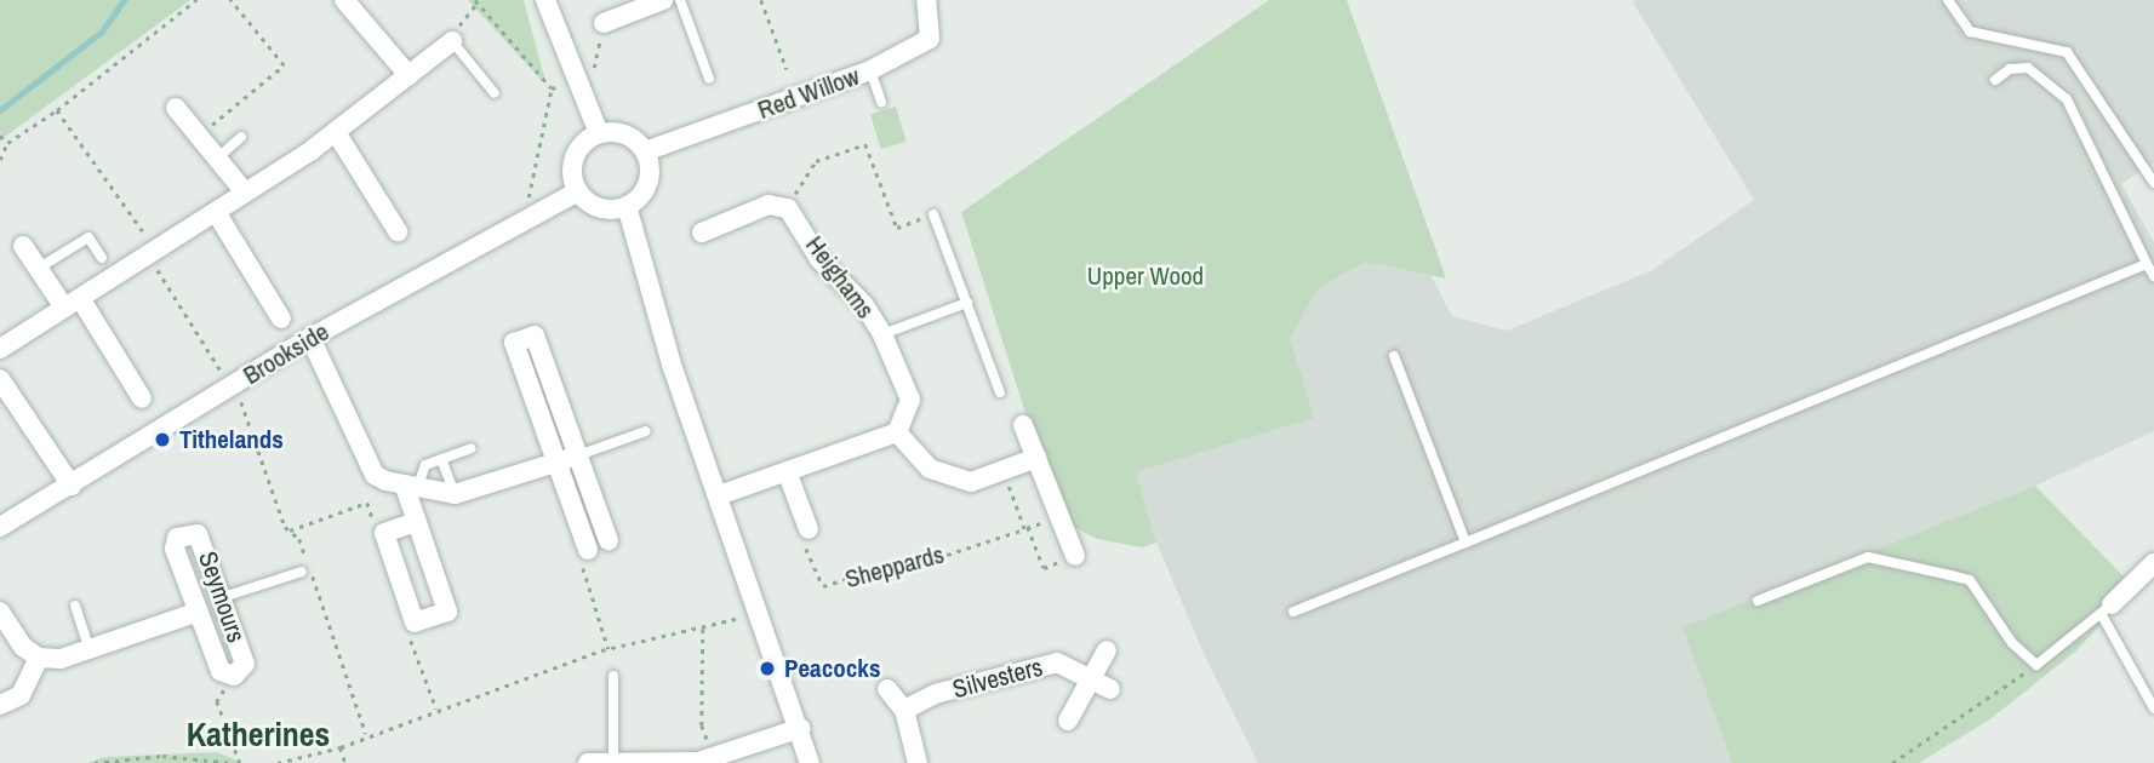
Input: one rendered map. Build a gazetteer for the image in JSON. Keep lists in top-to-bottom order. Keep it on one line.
{"streets":{"street":["Red Willow","Heighams","Brookside","Seymours","Silvesters"],"path":["Sheppards"]},"crossings":[["Red Willow","Brookside"]],"districts":["Katherines"],"parks":["Upper Wood"],"places":["Tithelands","Peacocks"]}
